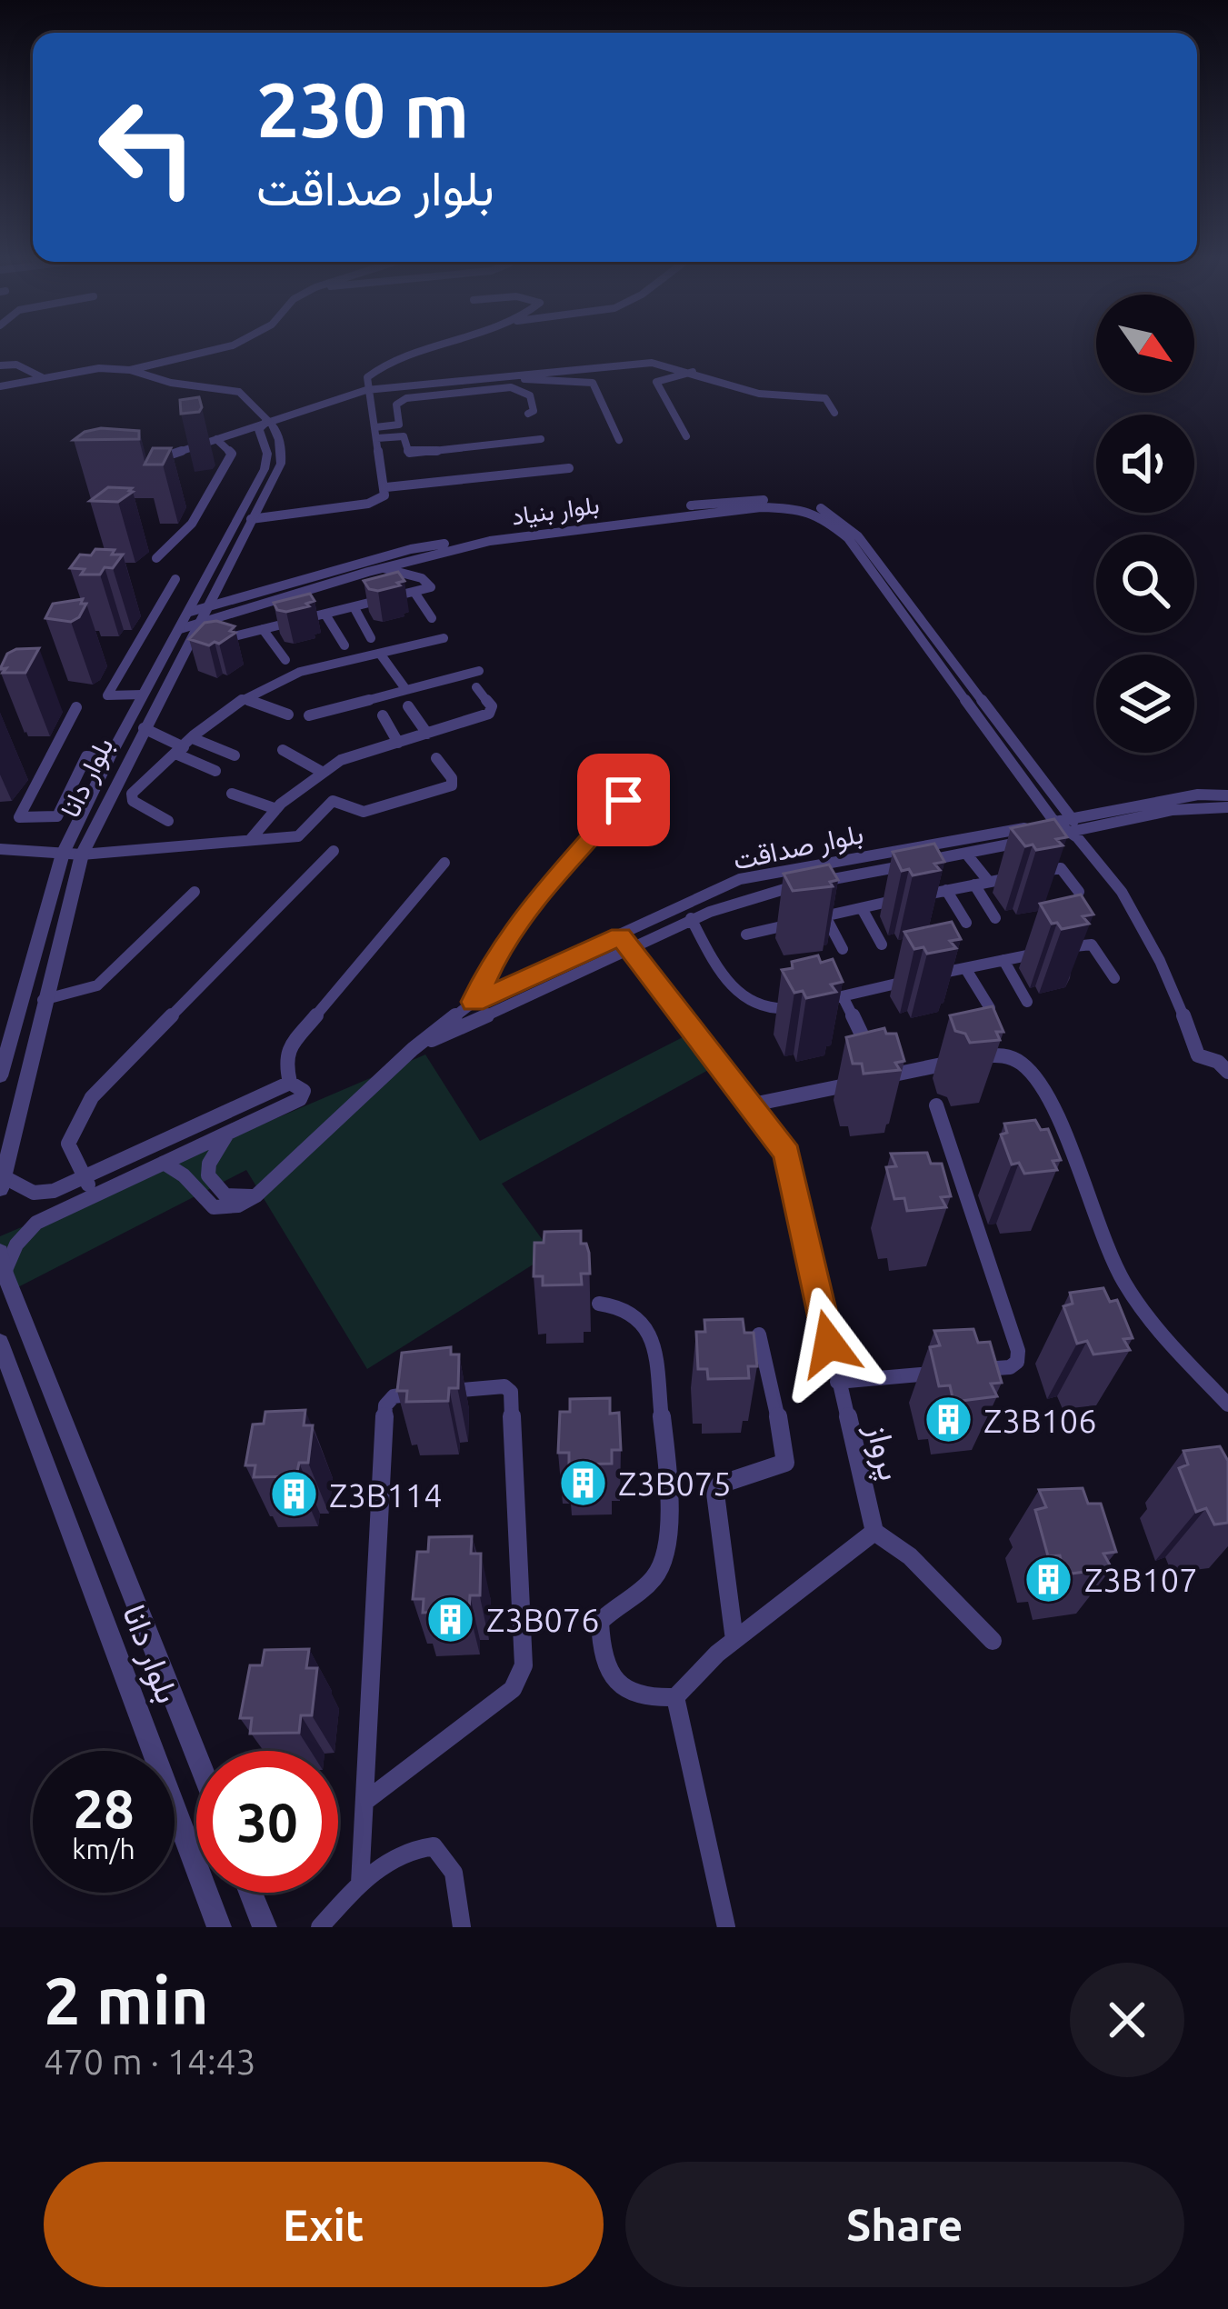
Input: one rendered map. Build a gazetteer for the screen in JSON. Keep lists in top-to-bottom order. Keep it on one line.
{"streets":{"street":["بلوار بنیاد","بلوار دانا","بلوار صداقت","پرواز"]},"crossings":[["بلوار بنیاد","بلوار دانا"],["بلوار صداقت","پرواز"]],"places":{"building":["Z3B106","Z3B075","Z3B114","Z3B107","Z3B076"]},"north":"bottom right","page":{"turn":["230 m","بلوار صداقت"],"speed":"28 km/h","limit":"30","heading":["2 min","470 m · 14:43"],"buttons":["Exit","Share"]}}
